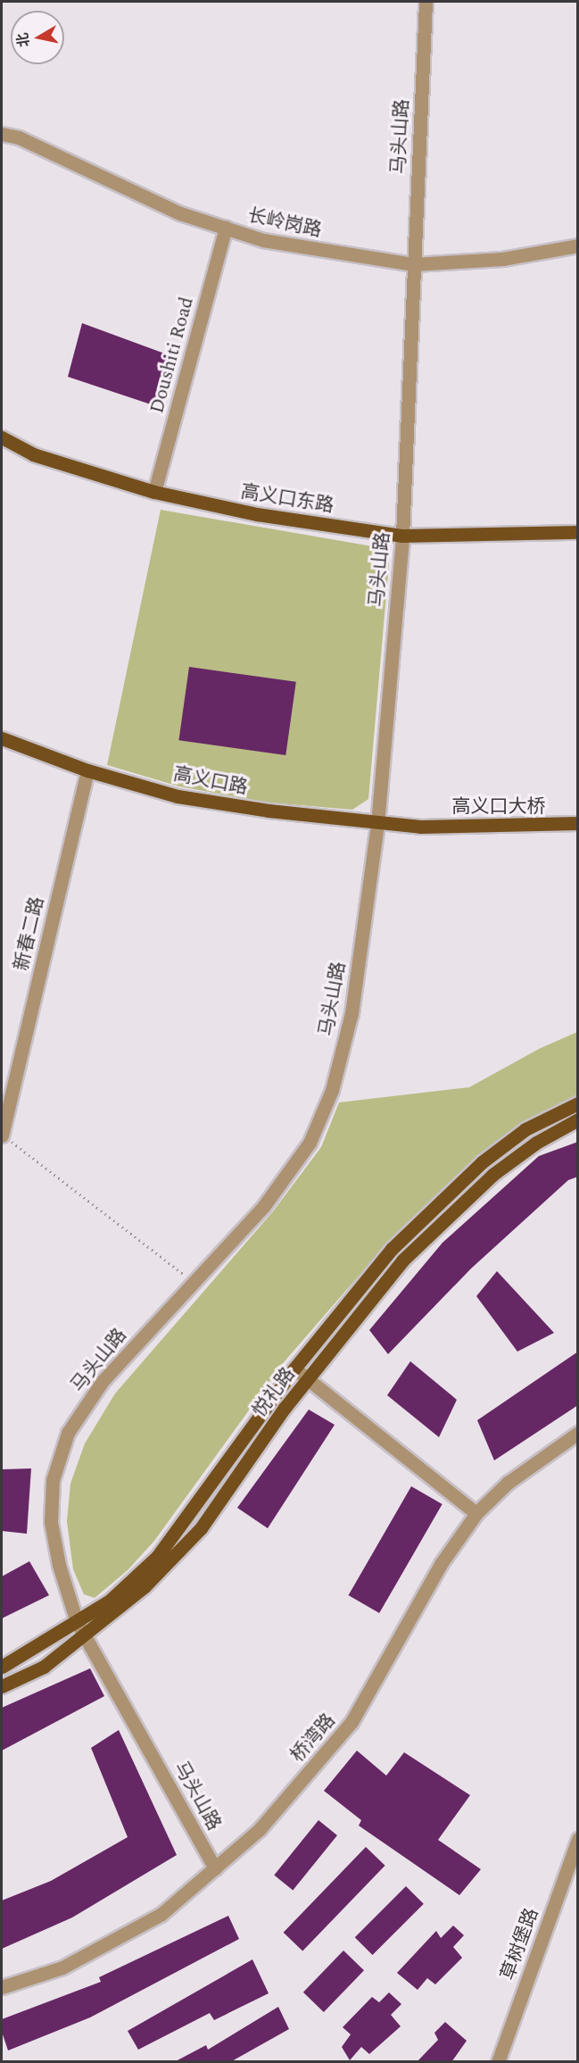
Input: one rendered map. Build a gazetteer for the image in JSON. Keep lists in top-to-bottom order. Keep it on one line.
{"streets":{"main road":["高义口东路","高义口路","高义口大桥","悦礼路"],"street":["马头山路","长岭岗路","Doushiti Road","新春二路","桥湾路","草树堡路"]},"crossings":[["马头山路","长岭岗路"],["马头山路","高义口东路"],["马头山路","高义口路"],["马头山路","悦礼路"],["马头山路","桥湾路"],["长岭岗路","Doushiti Road"],["Doushiti Road","高义口东路"],["高义口路","高义口大桥"],["高义口路","新春二路"]],"north":"left"}
